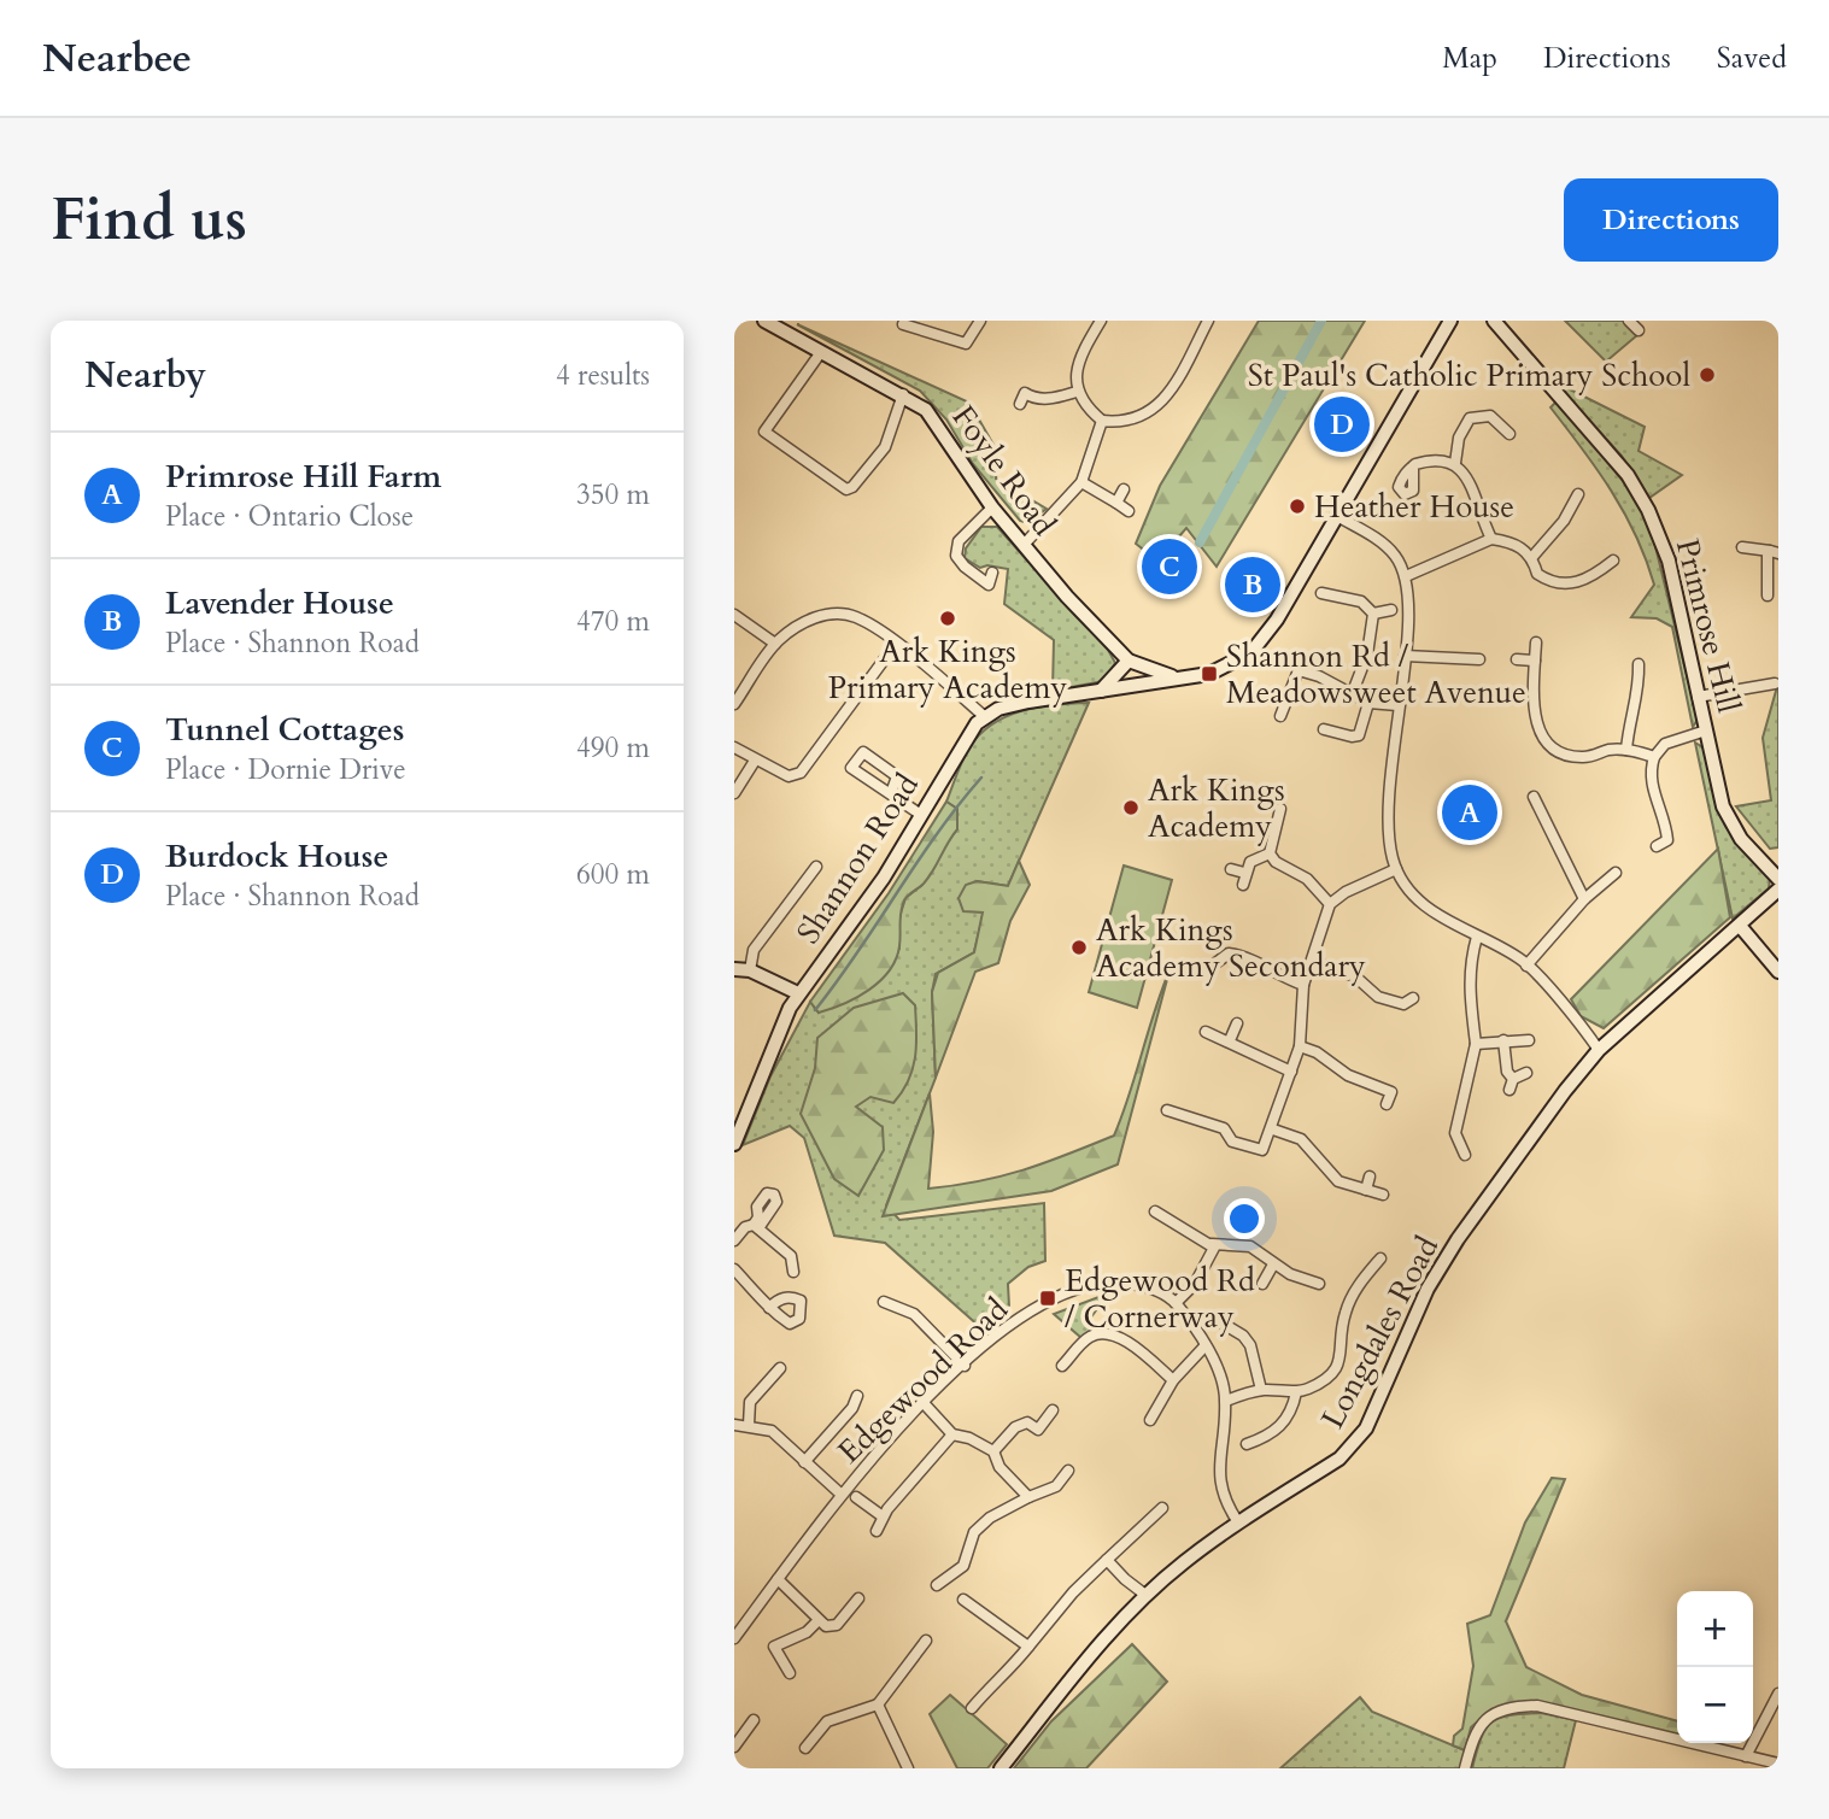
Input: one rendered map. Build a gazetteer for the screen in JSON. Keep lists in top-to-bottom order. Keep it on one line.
{"streets":{"street":["Foyle Road","Primrose Hill","Shannon Road","Longdales Road","Edgewood Road"]},"crossings":[["Longdales Road","Edgewood Road"]],"places":{"other":["St Paul's Catholic Primary School","Heather House","Ark Kings Primary Academy","Ark Kings Academy","Ark Kings Academy Secondary"],"transit":["Shannon Rd / Meadowsweet Avenue","Edgewood Rd / Cornerway"]},"page":{"header":"Nearbee","nav":["Map","Directions","Saved"],"buttons":"Directions","title":"Find us","heading":["Nearby","4 results"],"pins":["D","C","B","A"],"list":[{"mark":"A","name":"Primrose Hill Farm","note":"Place · Ontario Close","value":"350 m"},{"mark":"B","name":"Lavender House","note":"Place · Shannon Road","value":"470 m"},{"mark":"C","name":"Tunnel Cottages","note":"Place · Dornie Drive","value":"490 m"},{"mark":"D","name":"Burdock House","note":"Place · Shannon Road","value":"600 m"}],"map_buttons":["+","−"]}}
